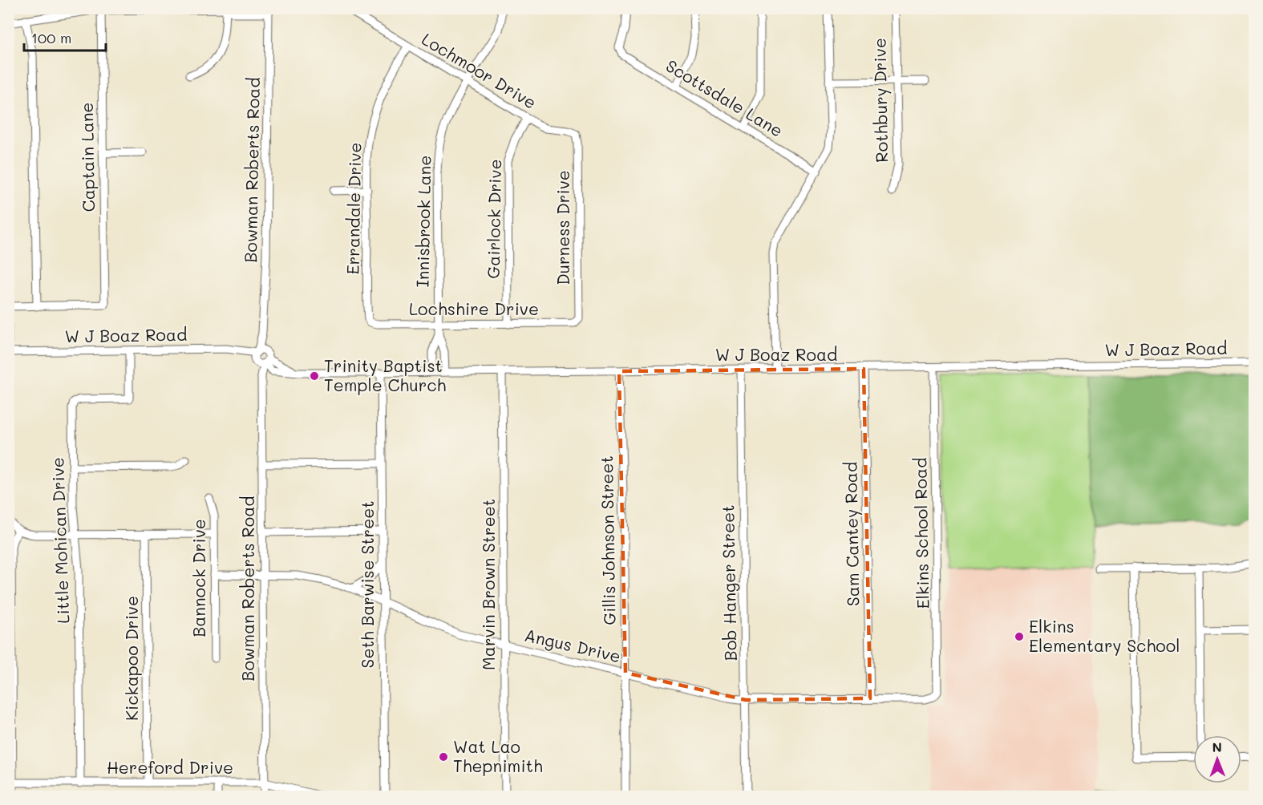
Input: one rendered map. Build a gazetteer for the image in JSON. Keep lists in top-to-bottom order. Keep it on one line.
{"streets":{"street":["Lochmoor Drive","Scottsdale Lane","Rothbury Drive","Captain Lane","Bowman Roberts Road","Errandale Drive","Gairlock Drive","Innisbrook Lane","Durness Drive","Lochshire Drive","W J Boaz Road","Elkins School Road","Sam Cantey Road","Little Mohican Drive","Gillis Johnson Street","Bannock Drive","Bob Hanger Street","Seth Barwise Street","Marvin Brown Street","Angus Drive","Kickapoo Drive","Hereford Drive"]},"crossings":[["Lochmoor Drive","Errandale Drive"],["Lochmoor Drive","Gairlock Drive"],["Lochmoor Drive","Innisbrook Lane"],["Lochmoor Drive","Durness Drive"],["Bowman Roberts Road","W J Boaz Road"],["Bowman Roberts Road","Angus Drive"],["Bowman Roberts Road","Hereford Drive"],["Errandale Drive","Lochshire Drive"],["Gairlock Drive","Lochshire Drive"],["Innisbrook Lane","Lochshire Drive"],["Innisbrook Lane","W J Boaz Road"],["Durness Drive","Lochshire Drive"],["W J Boaz Road","Elkins School Road"],["W J Boaz Road","Sam Cantey Road"],["W J Boaz Road","Little Mohican Drive"],["W J Boaz Road","Gillis Johnson Street"],["W J Boaz Road","Bob Hanger Street"],["W J Boaz Road","Seth Barwise Street"],["W J Boaz Road","Marvin Brown Street"],["Elkins School Road","Angus Drive"],["Sam Cantey Road","Angus Drive"],["Little Mohican Drive","Hereford Drive"],["Gillis Johnson Street","Angus Drive"],["Bannock Drive","Angus Drive"],["Bob Hanger Street","Angus Drive"],["Seth Barwise Street","Angus Drive"],["Marvin Brown Street","Angus Drive"],["Kickapoo Drive","Hereford Drive"]],"places":["Trinity Baptist Temple Church","Elkins Elementary School","Wat Lao Thepnimith"],"scale_bar":"100 m","north":"top"}
